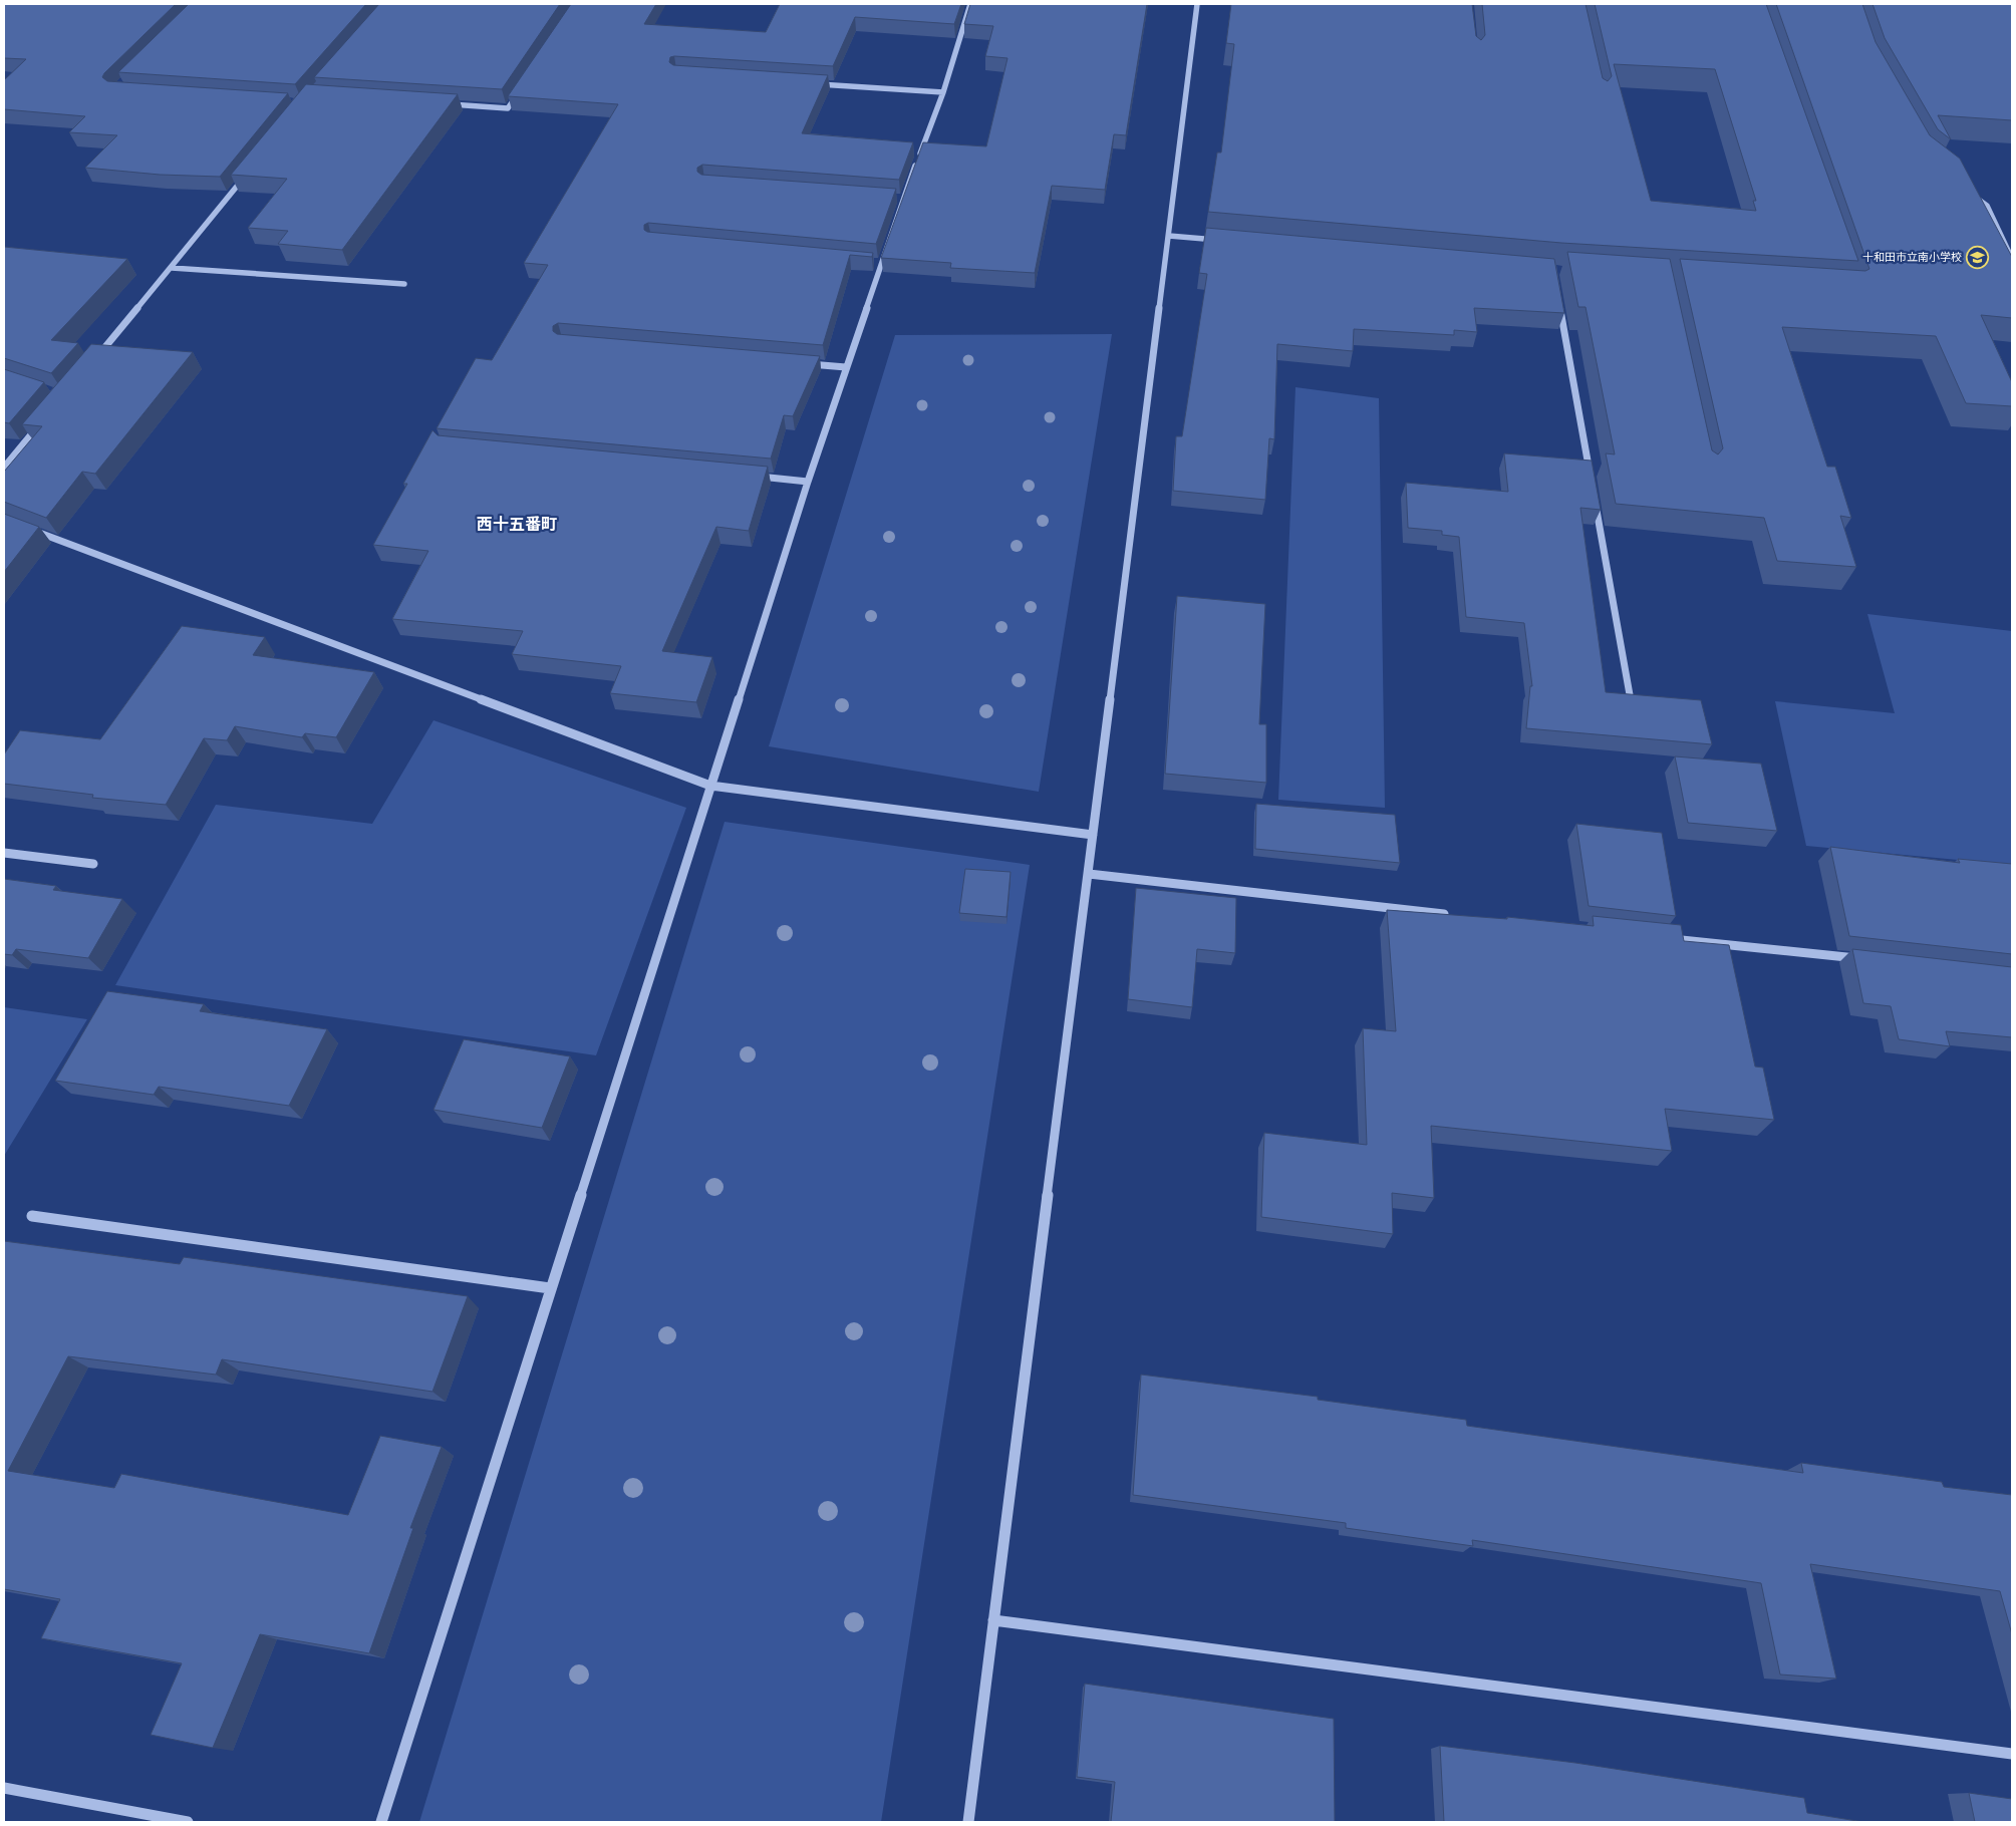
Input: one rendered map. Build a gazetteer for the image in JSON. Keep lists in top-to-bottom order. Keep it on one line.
{"districts":["西十五番町"],"places":{"school or university":["十和田市立南小学校"]}}
